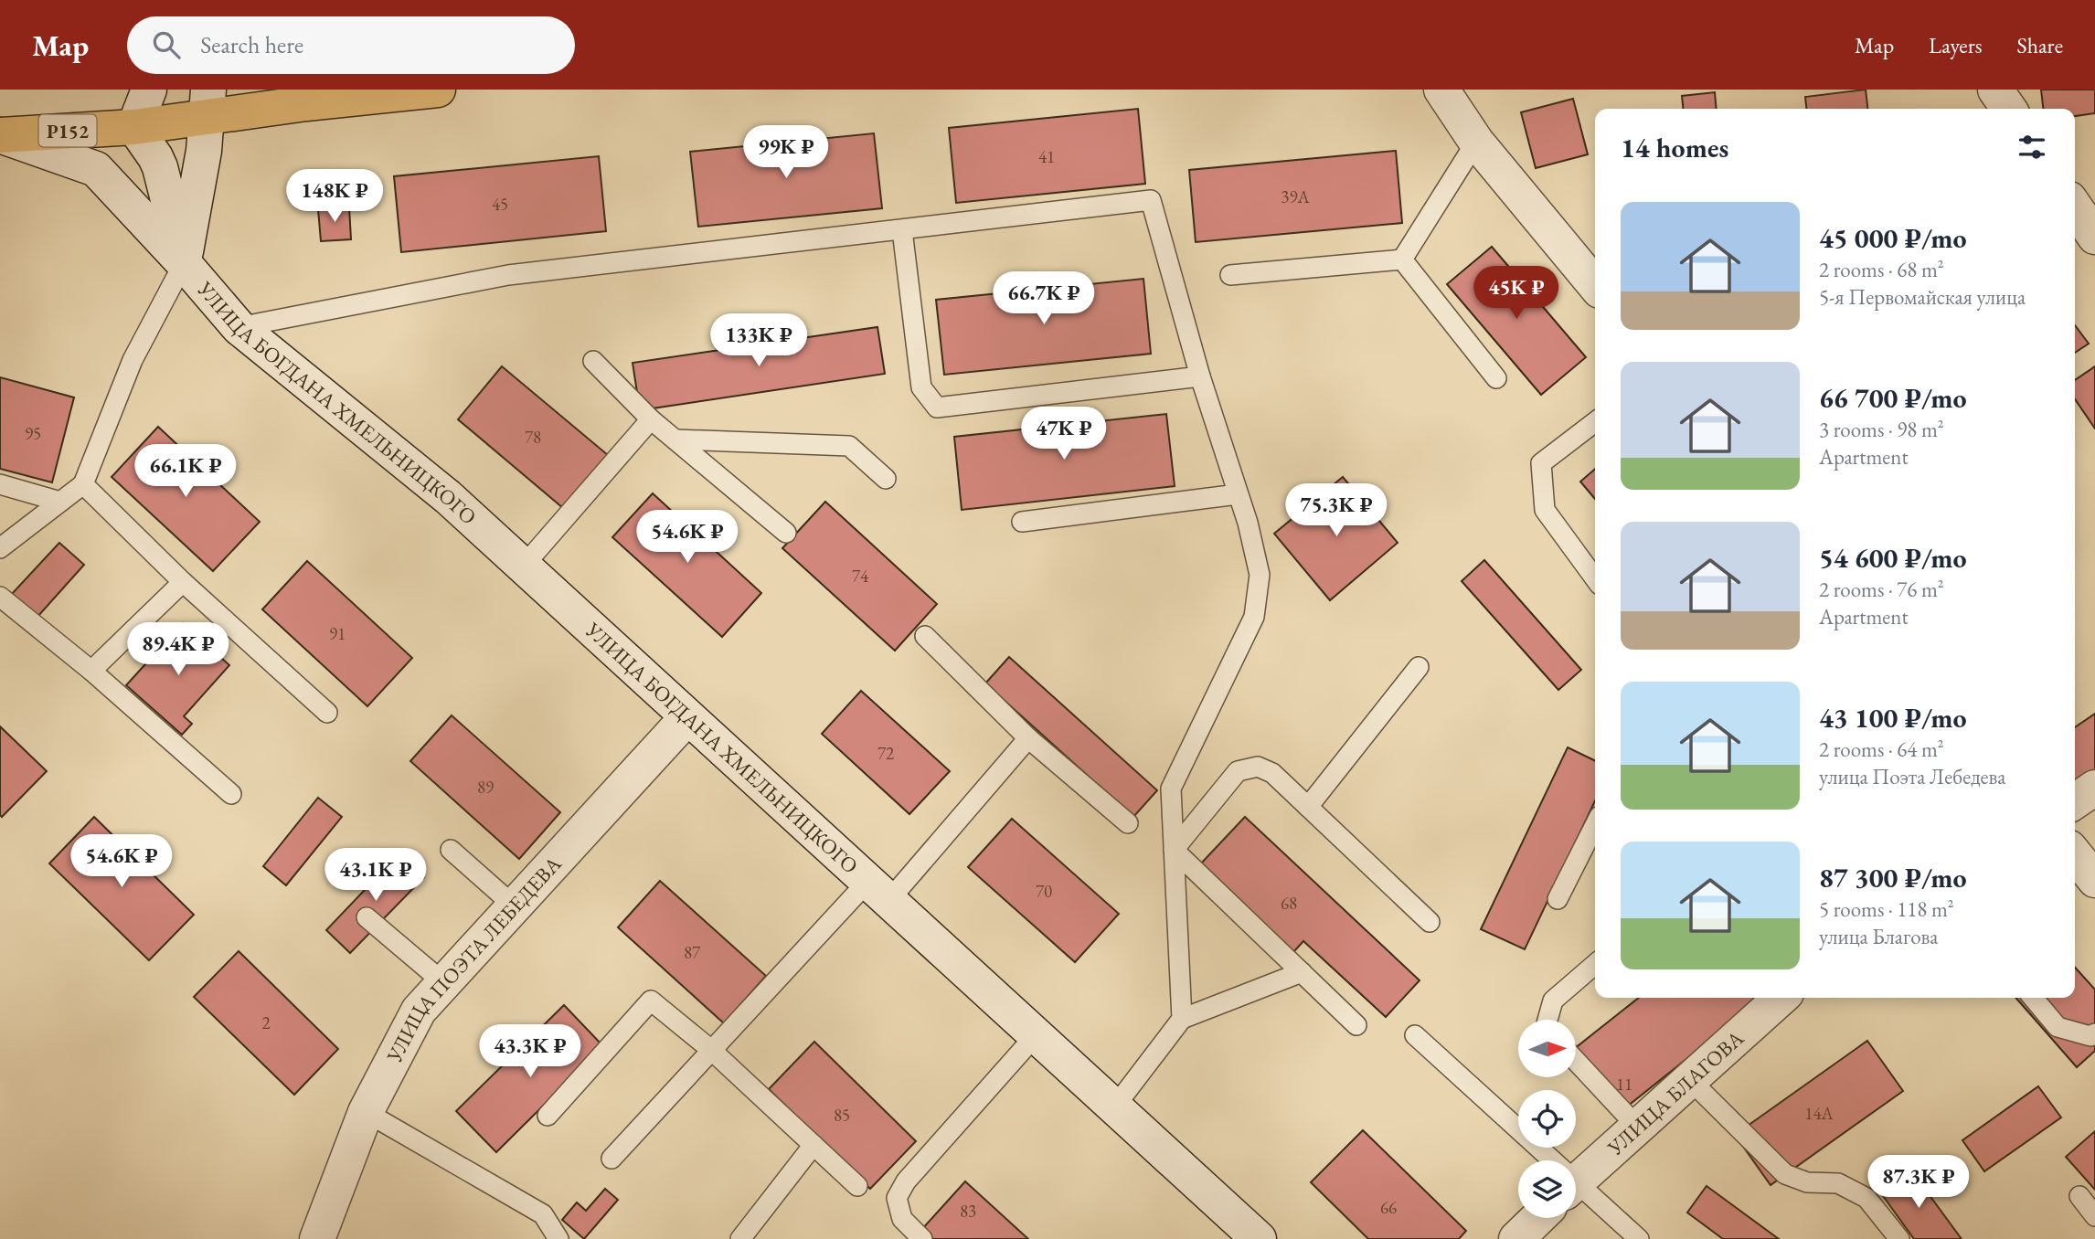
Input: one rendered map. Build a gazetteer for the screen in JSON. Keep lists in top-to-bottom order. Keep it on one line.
{"streets":{"main road":["Р152","УЛИЦА БОГДАНА ХМЕЛЬНИЦКОГО","УЛИЦА ПОЭТА ЛЕБЕДЕВА","УЛИЦА БЛАГОВА"]},"crossings":[["Р152","УЛИЦА БОГДАНА ХМЕЛЬНИЦКОГО"],["УЛИЦА БОГДАНА ХМЕЛЬНИЦКОГО","УЛИЦА ПОЭТА ЛЕБЕДЕВА"]],"house_numbers":["41","39А","45","95","78","74","91","72","89","70","68","87","2","11","14А","85","66","83"],"north":"right","page":{"header":"Map","search":"Search here","nav":["Map","Layers","Share"],"heading":"14 homes","price":["99K ₽","148K ₽","45K ₽","66.7K ₽","133K ₽","47K ₽","66.1K ₽","75.3K ₽","54.6K ₽","89.4K ₽","54.6K ₽","43.1K ₽","43.3K ₽","87.3K ₽"],"list":[{"name":"45 000 ₽/mo","note":"2 rooms · 68 m² · 5-я Первомайская улица"},{"name":"66 700 ₽/mo","note":"3 rooms · 98 m² · Apartment"},{"name":"54 600 ₽/mo","note":"2 rooms · 76 m² · Apartment"},{"name":"43 100 ₽/mo","note":"2 rooms · 64 m² · улица Поэта Лебедева"},{"name":"87 300 ₽/mo","note":"5 rooms · 118 m² · улица Благова"}]}}
